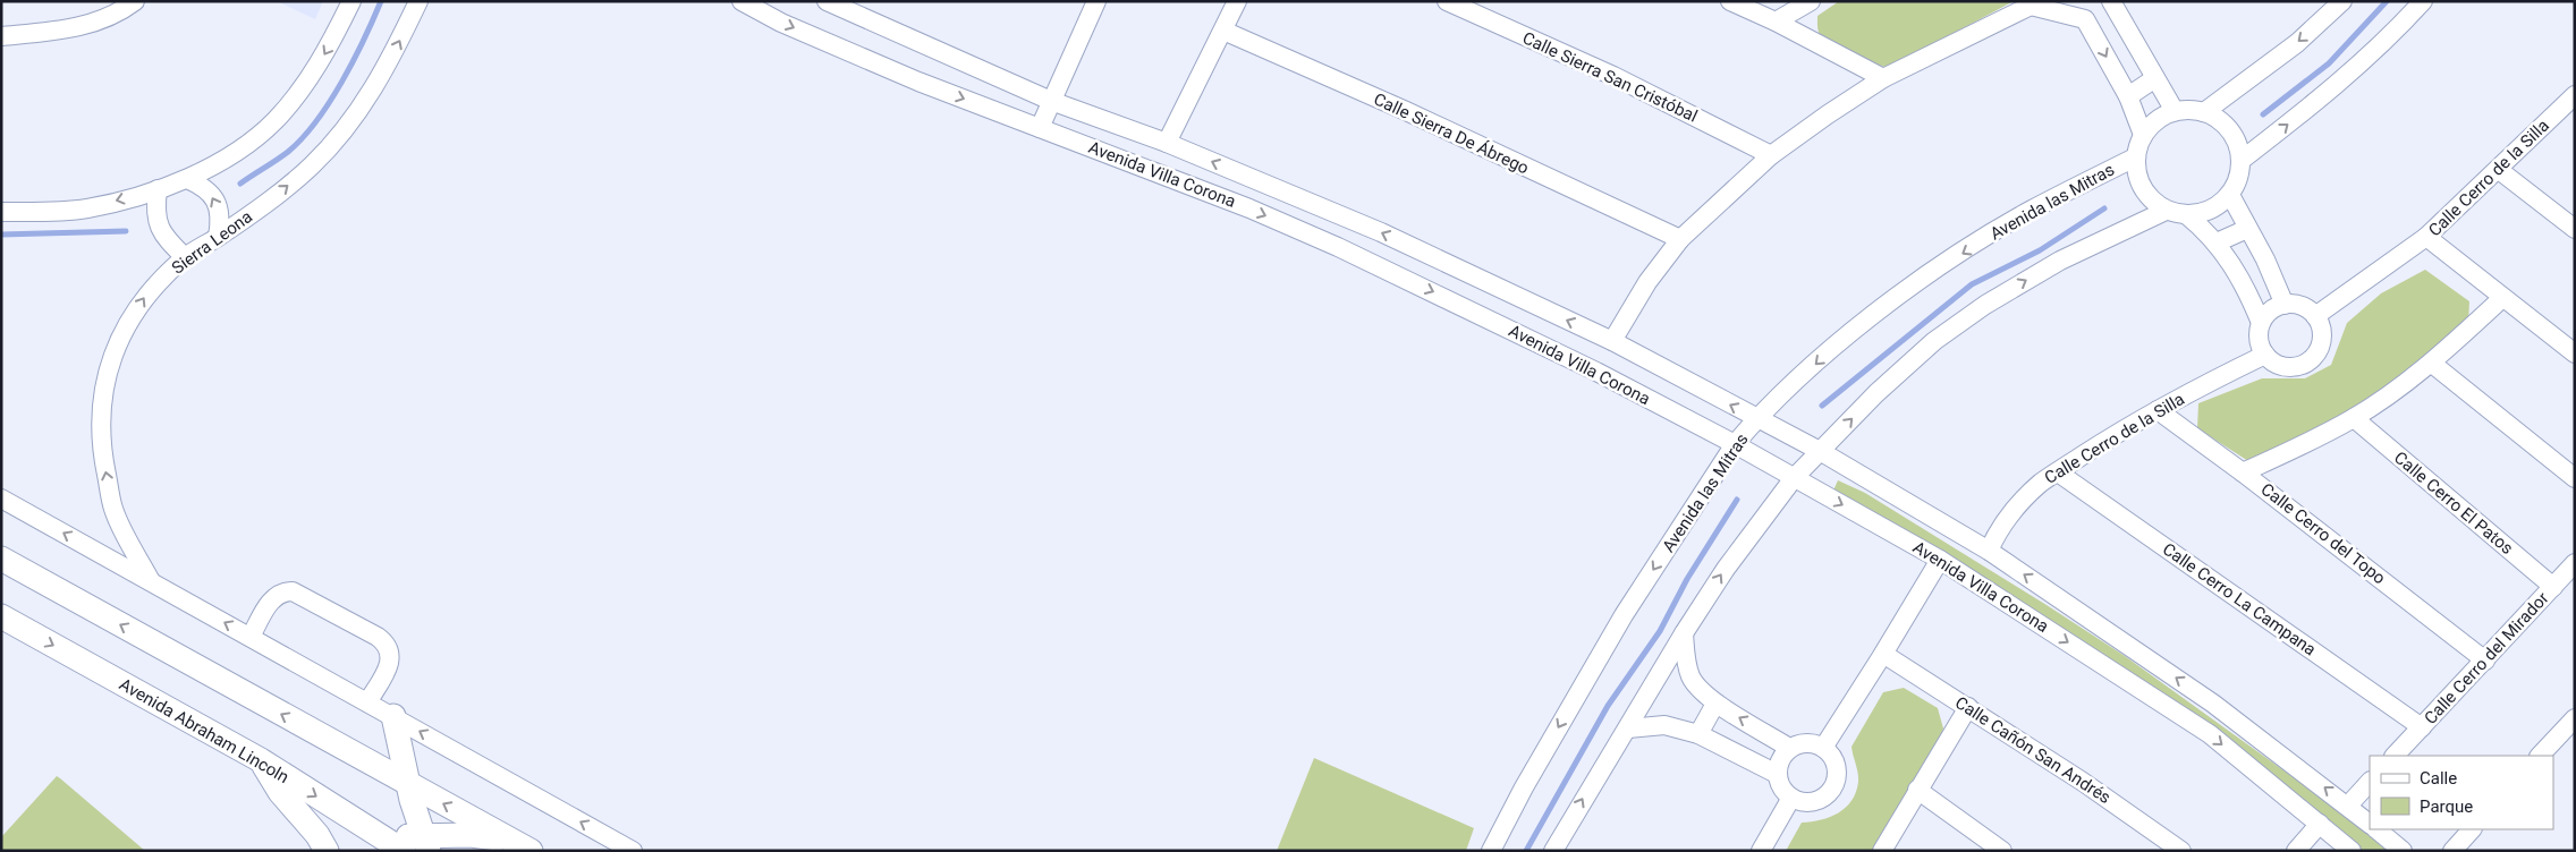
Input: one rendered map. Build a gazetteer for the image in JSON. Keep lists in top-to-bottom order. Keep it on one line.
{"streets":{"main road":["Avenida Abraham Lincoln"],"street":["Calle Sierra San Cristóbal","Calle Sierra De Ábrego","Avenida Villa Corona","Calle Cerro de la Silla","Avenida las Mitras","Sierra Leona","Calle Cerro El Patos","Calle Cerro del Topo","Calle Cerro La Campana","Calle Cerro del Mirador","Calle Cañón San Andrés"]},"crossings":[["Avenida Villa Corona","Calle Cerro de la Silla"],["Avenida Villa Corona","Avenida las Mitras"],["Calle Cerro de la Silla","Calle Cerro del Topo"],["Calle Cerro de la Silla","Calle Cerro La Campana"],["Calle Cerro El Patos","Calle Cerro del Mirador"],["Calle Cerro del Topo","Calle Cerro del Mirador"],["Calle Cerro La Campana","Calle Cerro del Mirador"]],"legend":["Calle","Parque"]}
